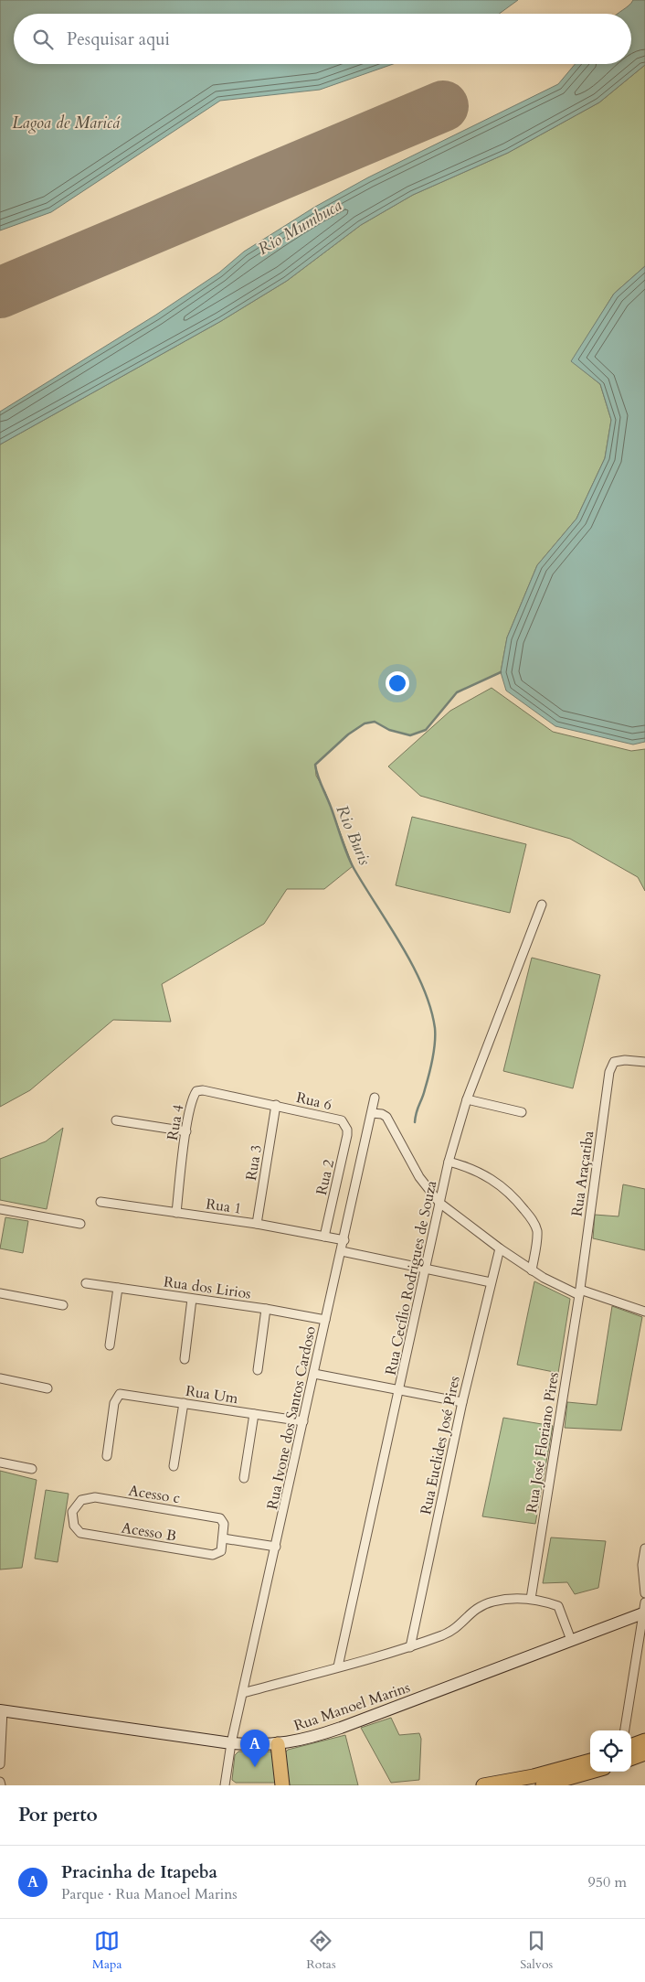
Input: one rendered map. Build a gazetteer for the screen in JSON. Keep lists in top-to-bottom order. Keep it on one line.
{"streets":{"main road":["Rua Manoel Marins"],"street":["Rua 6","Rua 4","Rua 3","Rua Araçatiba","Rua 2","Rua 1","Rua Cecílio Rodrigues de Souza","Rua dos Lirios","Rua Um","Rua Ivone dos Santos Cardoso","Rua José Floriano Pires","Rua Euclides José Pires","Acesso c","Acesso B"]},"crossings":[["Rua 6","Rua 4"],["Rua 6","Rua 3"],["Rua 6","Rua 2"],["Rua 4","Rua 3"],["Rua 4","Rua 1"],["Rua 3","Rua 1"],["Rua Araçatiba","Rua José Floriano Pires"],["Rua 2","Rua 1"],["Rua 1","Rua Ivone dos Santos Cardoso"],["Rua dos Lirios","Rua Ivone dos Santos Cardoso"],["Rua Um","Rua Ivone dos Santos Cardoso"],["Rua Ivone dos Santos Cardoso","Rua Manoel Marins"],["Acesso c","Acesso B"]],"water":["Lagoa de Maricá","Rio Mumbuca","Rio Buris"],"page":{"search":"Pesquisar aqui","pins":"A","heading":"Por perto","list":[{"mark":"A","name":"Pracinha de Itapeba","note":"Parque · Rua Manoel Marins","value":"950 m"}],"nav":["Mapa","Rotas","Salvos"]}}
